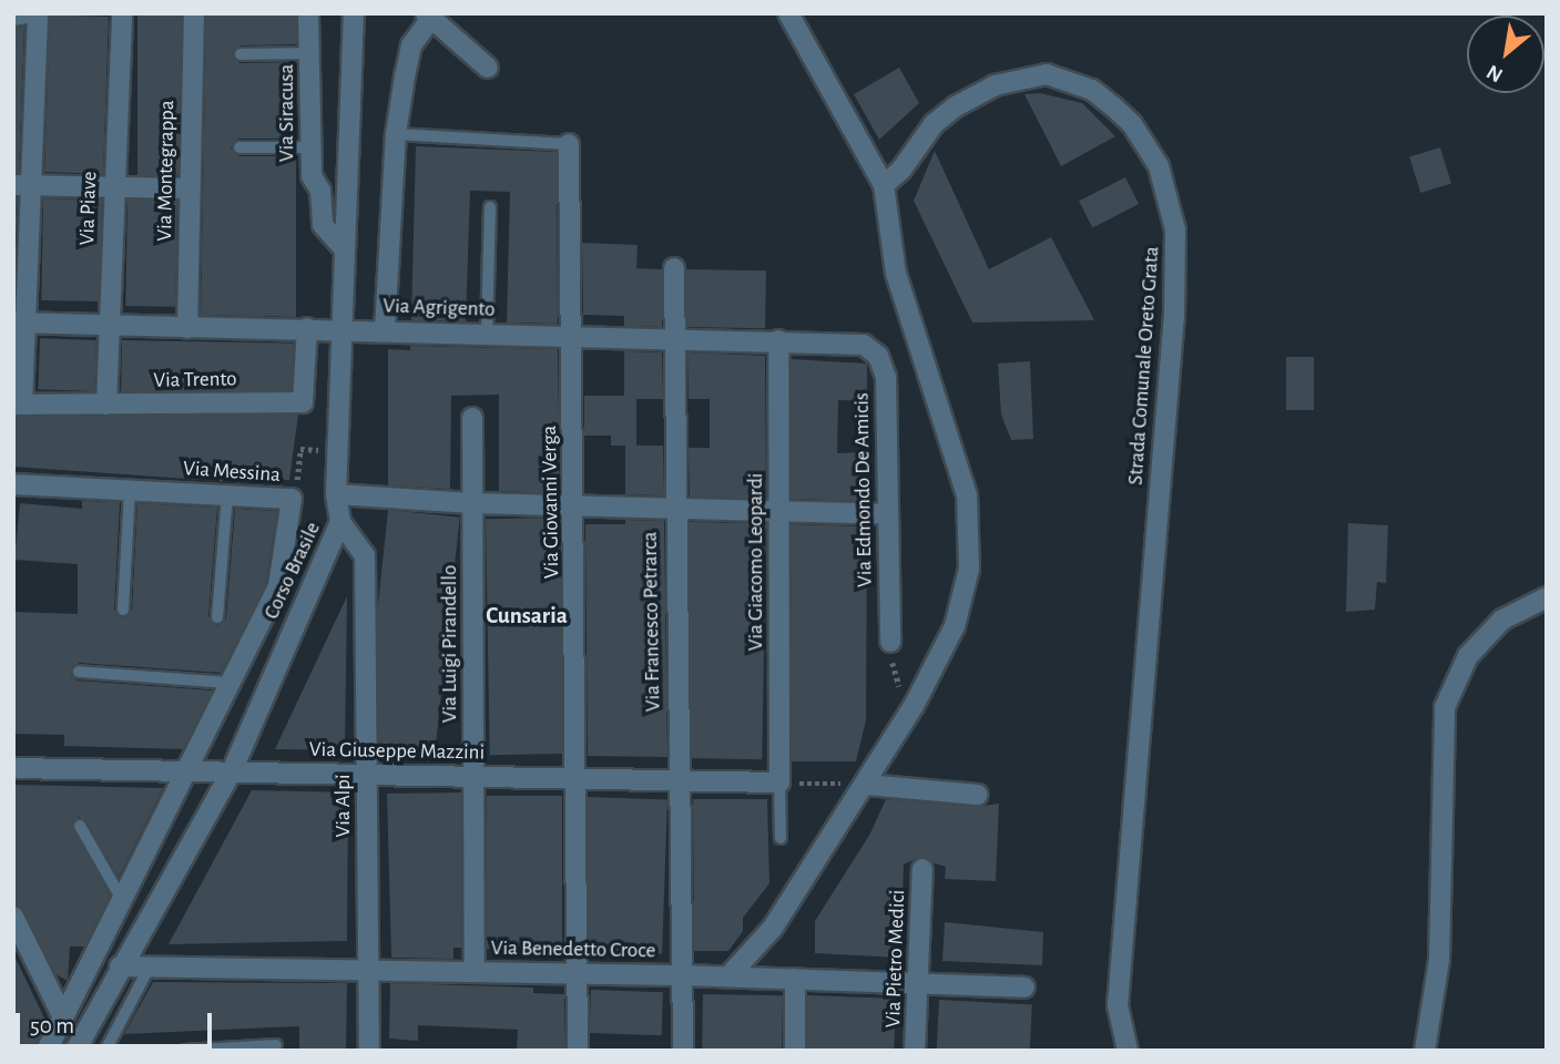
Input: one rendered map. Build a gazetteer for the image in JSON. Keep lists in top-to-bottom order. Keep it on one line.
{"streets":{"street":["Via Siracusa","Via Montegrappa","Via Piave","Via Agrigento","Strada Comunale Oreto Grata","Via Trento","Via Messina","Via Edmondo De Amicis","Via Giovanni Verga","Via Giacomo Leopardi","Corso Brasile","Via Francesco Petrarca","Via Luigi Pirandello","Via Giuseppe Mazzini","Via Alpi","Via Benedetto Croce","Via Pietro Medici"]},"crossings":[["Via Siracusa","Corso Brasile"],["Via Montegrappa","Via Agrigento"],["Via Piave","Via Agrigento"],["Via Piave","Via Trento"],["Via Agrigento","Via Trento"],["Via Agrigento","Via Edmondo De Amicis"],["Via Agrigento","Via Giovanni Verga"],["Via Agrigento","Via Giacomo Leopardi"],["Via Agrigento","Corso Brasile"],["Via Agrigento","Via Francesco Petrarca"],["Via Messina","Via Giuseppe Mazzini"],["Via Giovanni Verga","Via Giuseppe Mazzini"],["Via Giovanni Verga","Via Benedetto Croce"],["Via Giacomo Leopardi","Via Giuseppe Mazzini"],["Corso Brasile","Via Giuseppe Mazzini"],["Corso Brasile","Via Alpi"],["Corso Brasile","Via Benedetto Croce"],["Via Francesco Petrarca","Via Giuseppe Mazzini"],["Via Francesco Petrarca","Via Benedetto Croce"],["Via Luigi Pirandello","Via Giuseppe Mazzini"],["Via Luigi Pirandello","Via Benedetto Croce"],["Via Giuseppe Mazzini","Via Alpi"],["Via Alpi","Via Benedetto Croce"],["Via Benedetto Croce","Via Pietro Medici"]],"districts":["Cunsaria"],"scale_bar":"50 m","north":"bottom left"}
